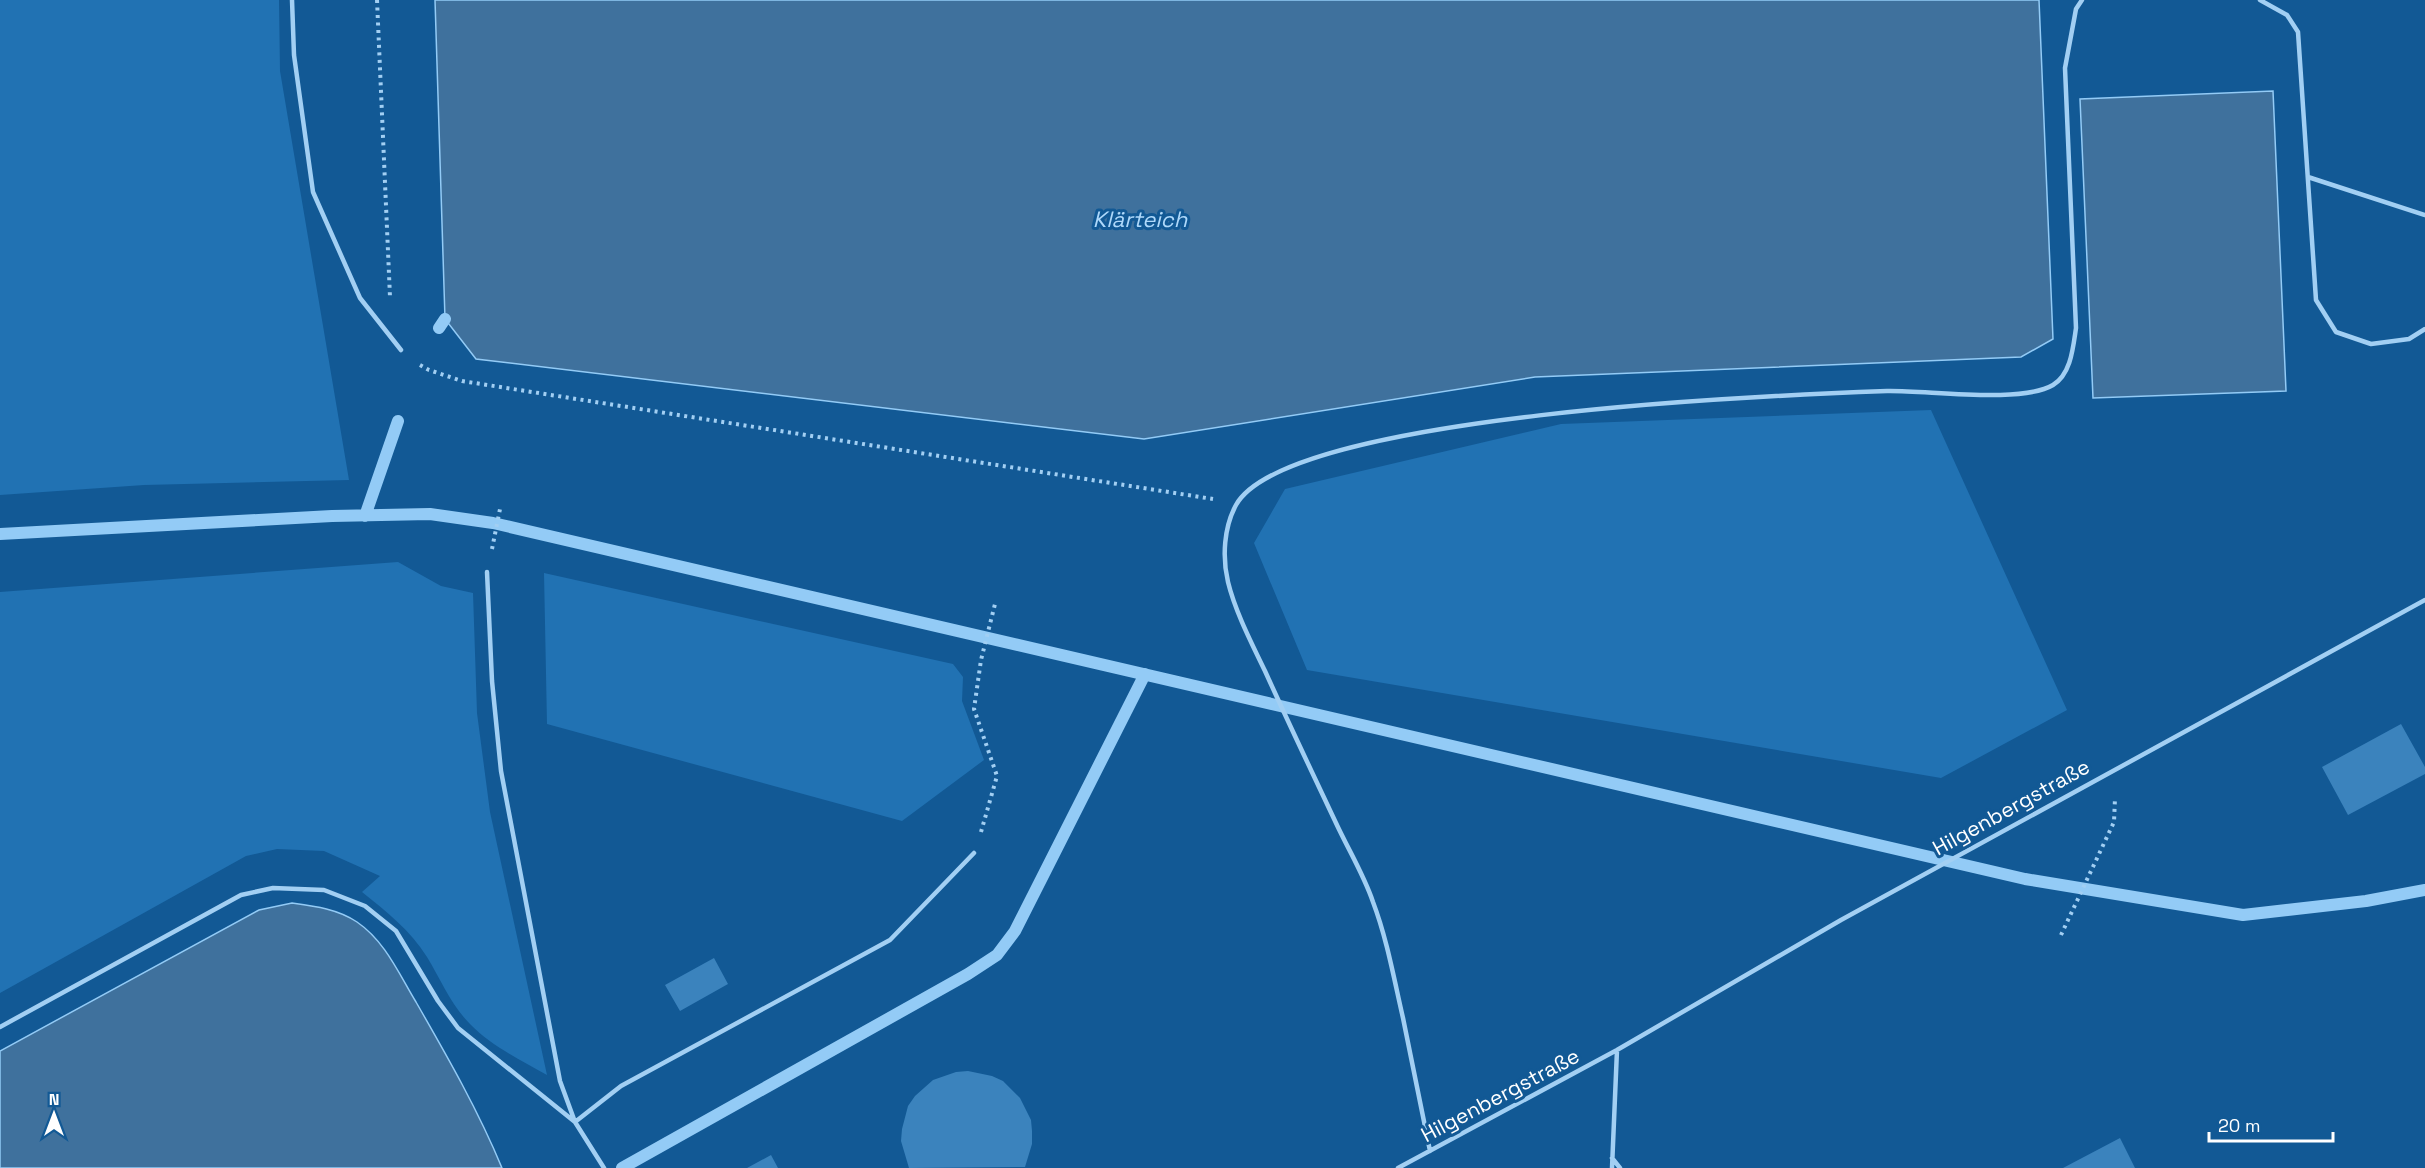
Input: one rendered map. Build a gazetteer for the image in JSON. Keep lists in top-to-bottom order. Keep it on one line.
{"streets":{"lane":["Hilgenbergstraße"]},"water":["Klärteich"],"scale_bar":"20 m","north":"top"}
